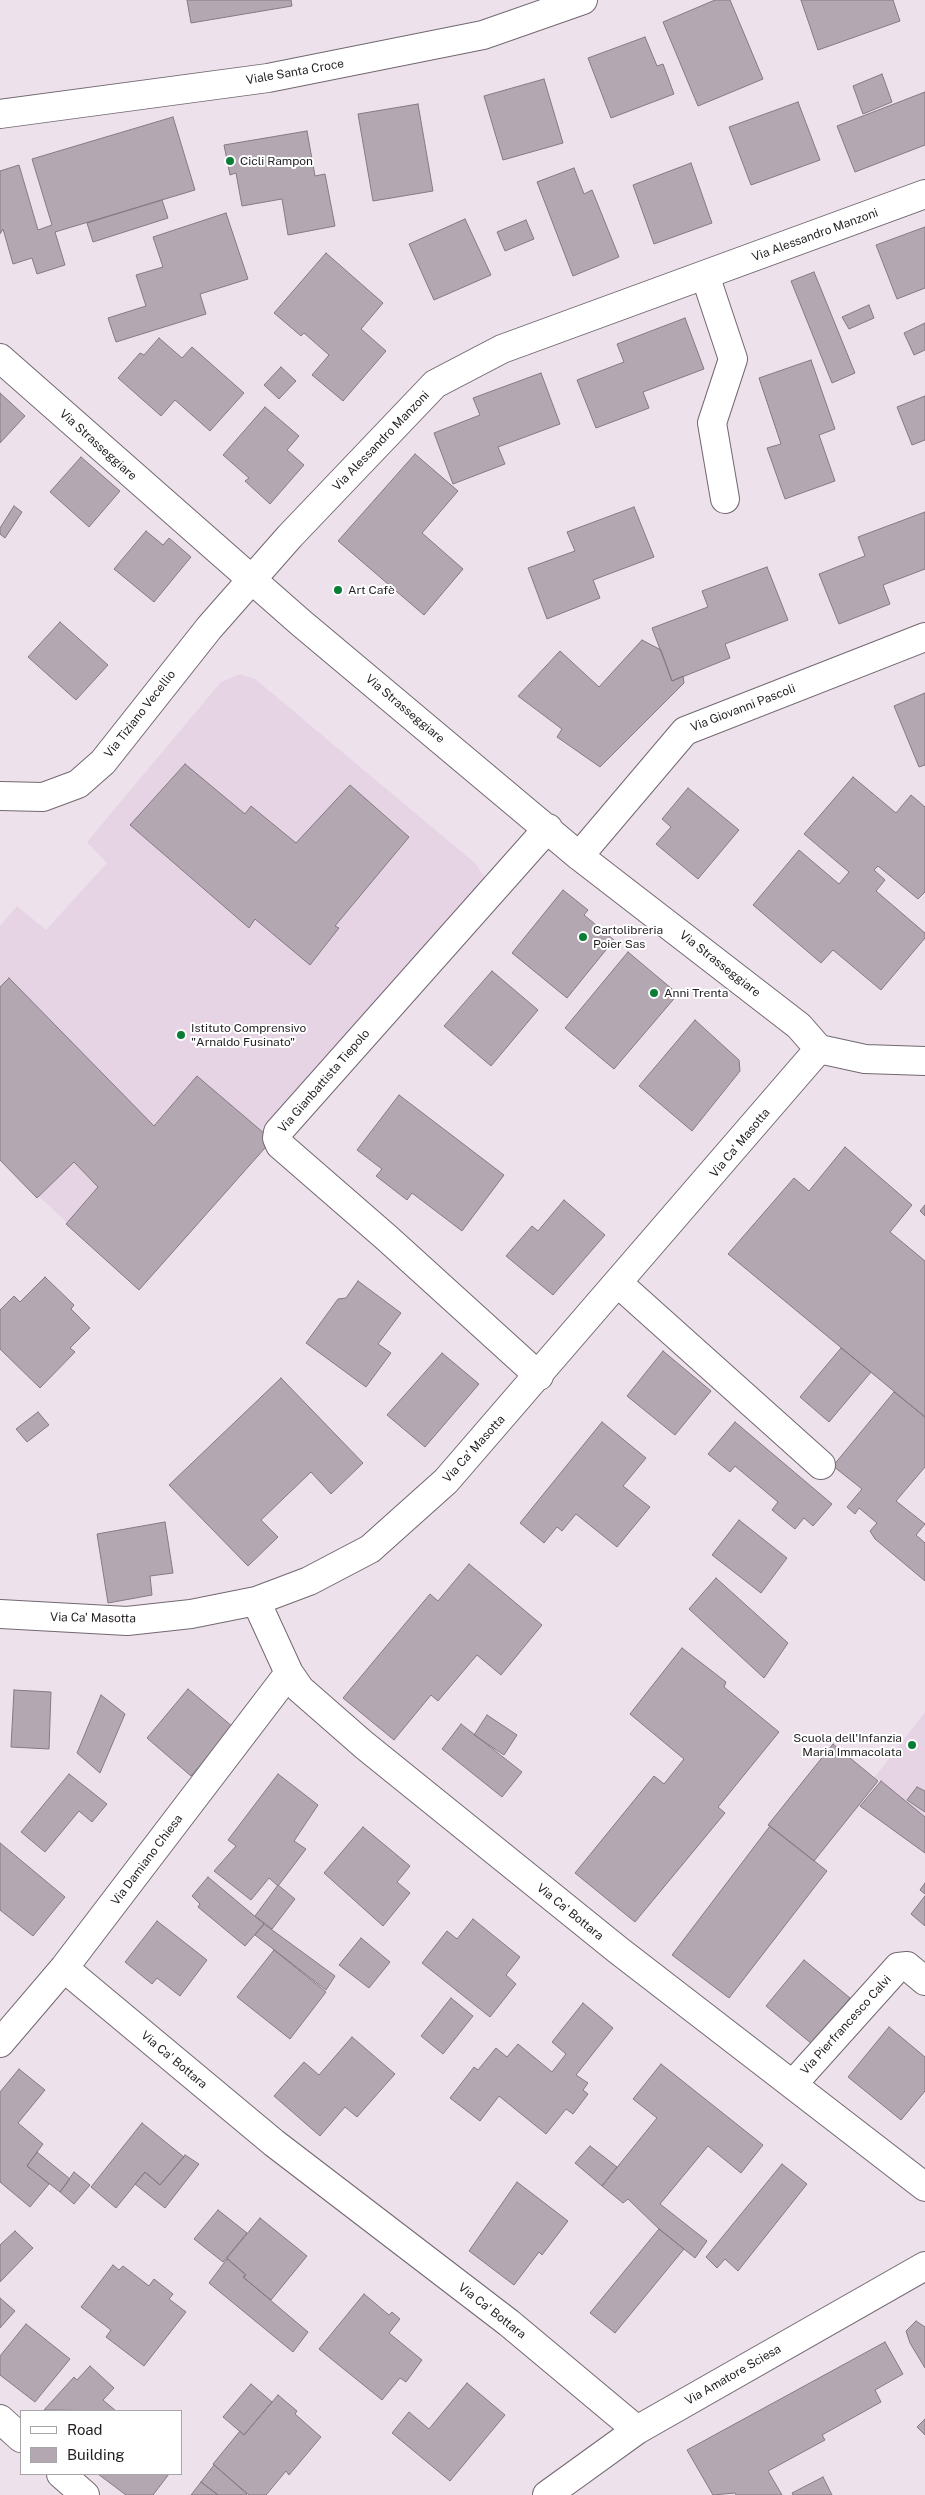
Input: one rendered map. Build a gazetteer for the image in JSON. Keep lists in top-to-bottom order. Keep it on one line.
{"streets":{"street":["Viale Santa Croce","Via Alessandro Manzoni","Via Strasseggiare","Via Giovanni Pascoli","Via Tiziano Vecellio","Via Gianbattista Tiepolo","Via Ca' Masotta","Via Damiano Chiesa","Via Ca' Bottara","Via Pierfrancesco Calvi","Via Amatore Sciesa"]},"crossings":[["Via Alessandro Manzoni","Via Strasseggiare"],["Via Alessandro Manzoni","Via Tiziano Vecellio"],["Via Strasseggiare","Via Giovanni Pascoli"],["Via Strasseggiare","Via Tiziano Vecellio"],["Via Strasseggiare","Via Gianbattista Tiepolo"],["Via Strasseggiare","Via Ca' Masotta"],["Via Gianbattista Tiepolo","Via Ca' Masotta"],["Via Ca' Masotta","Via Ca' Bottara"],["Via Damiano Chiesa","Via Ca' Bottara"],["Via Ca' Bottara","Via Pierfrancesco Calvi"],["Via Ca' Bottara","Via Amatore Sciesa"]],"places":["Cicli Rampon","Art Cafè","Cartolibreria Poier Sas","Anni Trenta","Istituto Comprensivo \"Arnaldo Fusinato\"","Scuola dell'Infanzia Maria Immacolata"],"legend":["Road","Building"]}
